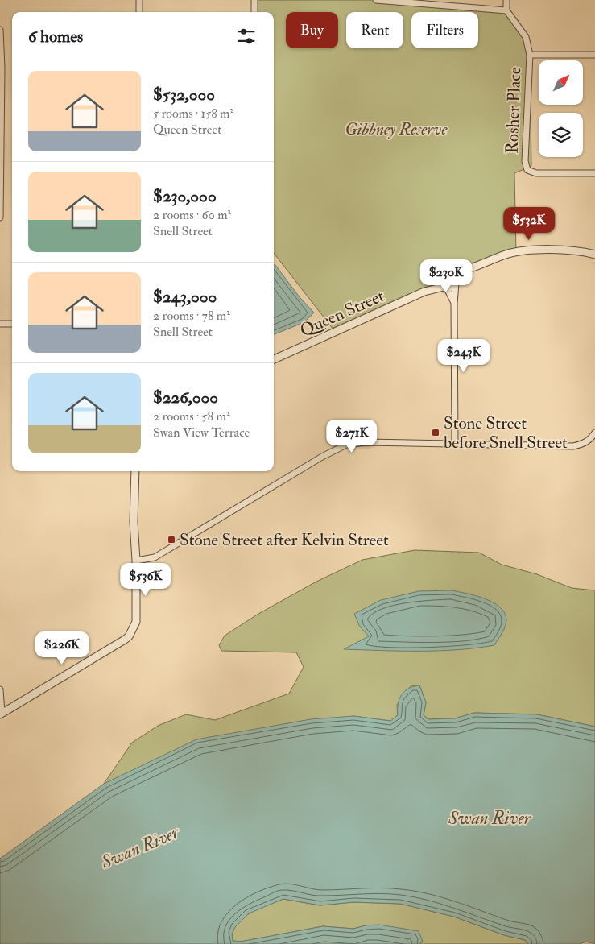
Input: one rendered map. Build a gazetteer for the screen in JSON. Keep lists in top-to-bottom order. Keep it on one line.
{"streets":{"street":["Rosher Place","Queen Street"]},"water":["Swan River"],"parks":["Gibbney Reserve"],"places":{"transit":["Stone Street before Snell Street","Stone Street after Kelvin Street"]},"north":"top right","page":{"chip":["Buy","Rent","Filters"],"heading":"6 homes","list":[{"name":"$532,000","note":"5 rooms · 158 m² · Queen Street"},{"name":"$230,000","note":"2 rooms · 60 m² · Snell Street"},{"name":"$243,000","note":"2 rooms · 78 m² · Snell Street"},{"name":"$226,000","note":"2 rooms · 58 m² · Swan View Terrace"}],"price":["$532K","$230K","$243K","$271K","$536K","$226K"]}}
